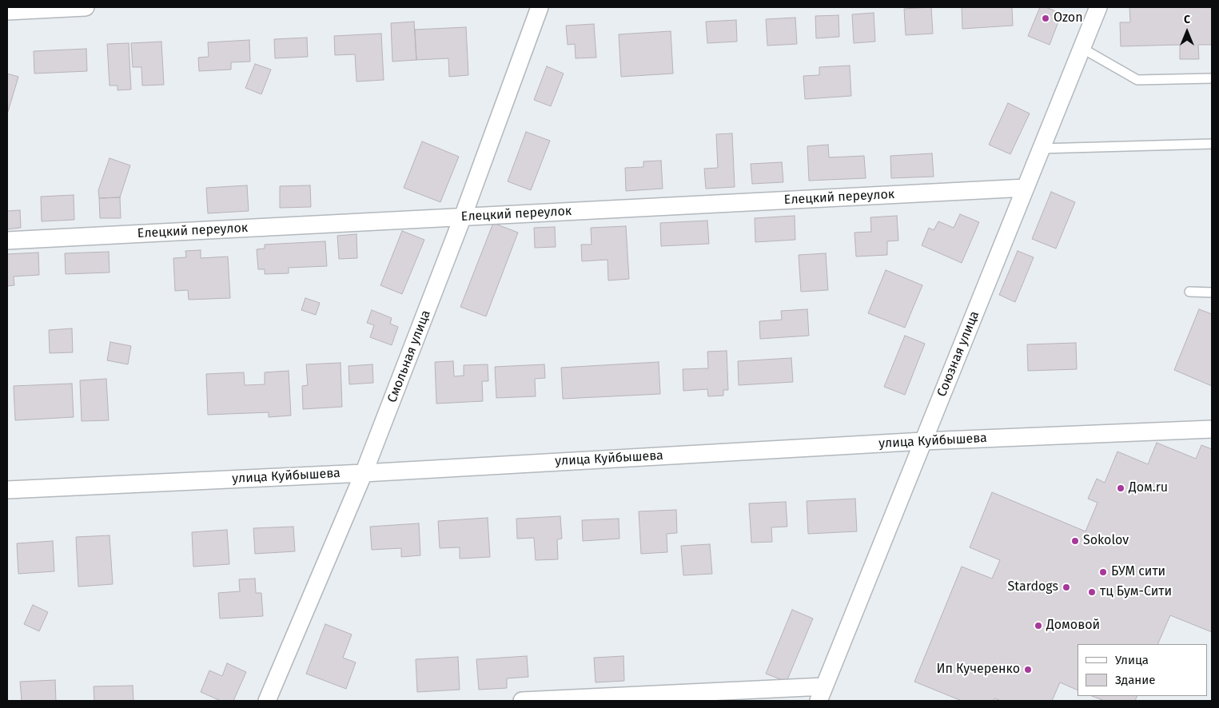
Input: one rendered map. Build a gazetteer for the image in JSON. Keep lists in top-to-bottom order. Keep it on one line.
{"streets":{"street":["Елецкий переулок","Союзная улица","Смольная улица","улица Куйбышева"]},"crossings":[["Елецкий переулок","Союзная улица"],["Елецкий переулок","Смольная улица"],["Союзная улица","улица Куйбышева"],["Смольная улица","улица Куйбышева"]],"places":["Ozon","Дом.ru","Sokolov","БУМ сити","Stardogs","тц Бум-Сити","Домовой","Ип Кучеренко"],"legend":["Улица","Здание"],"north":"top"}
